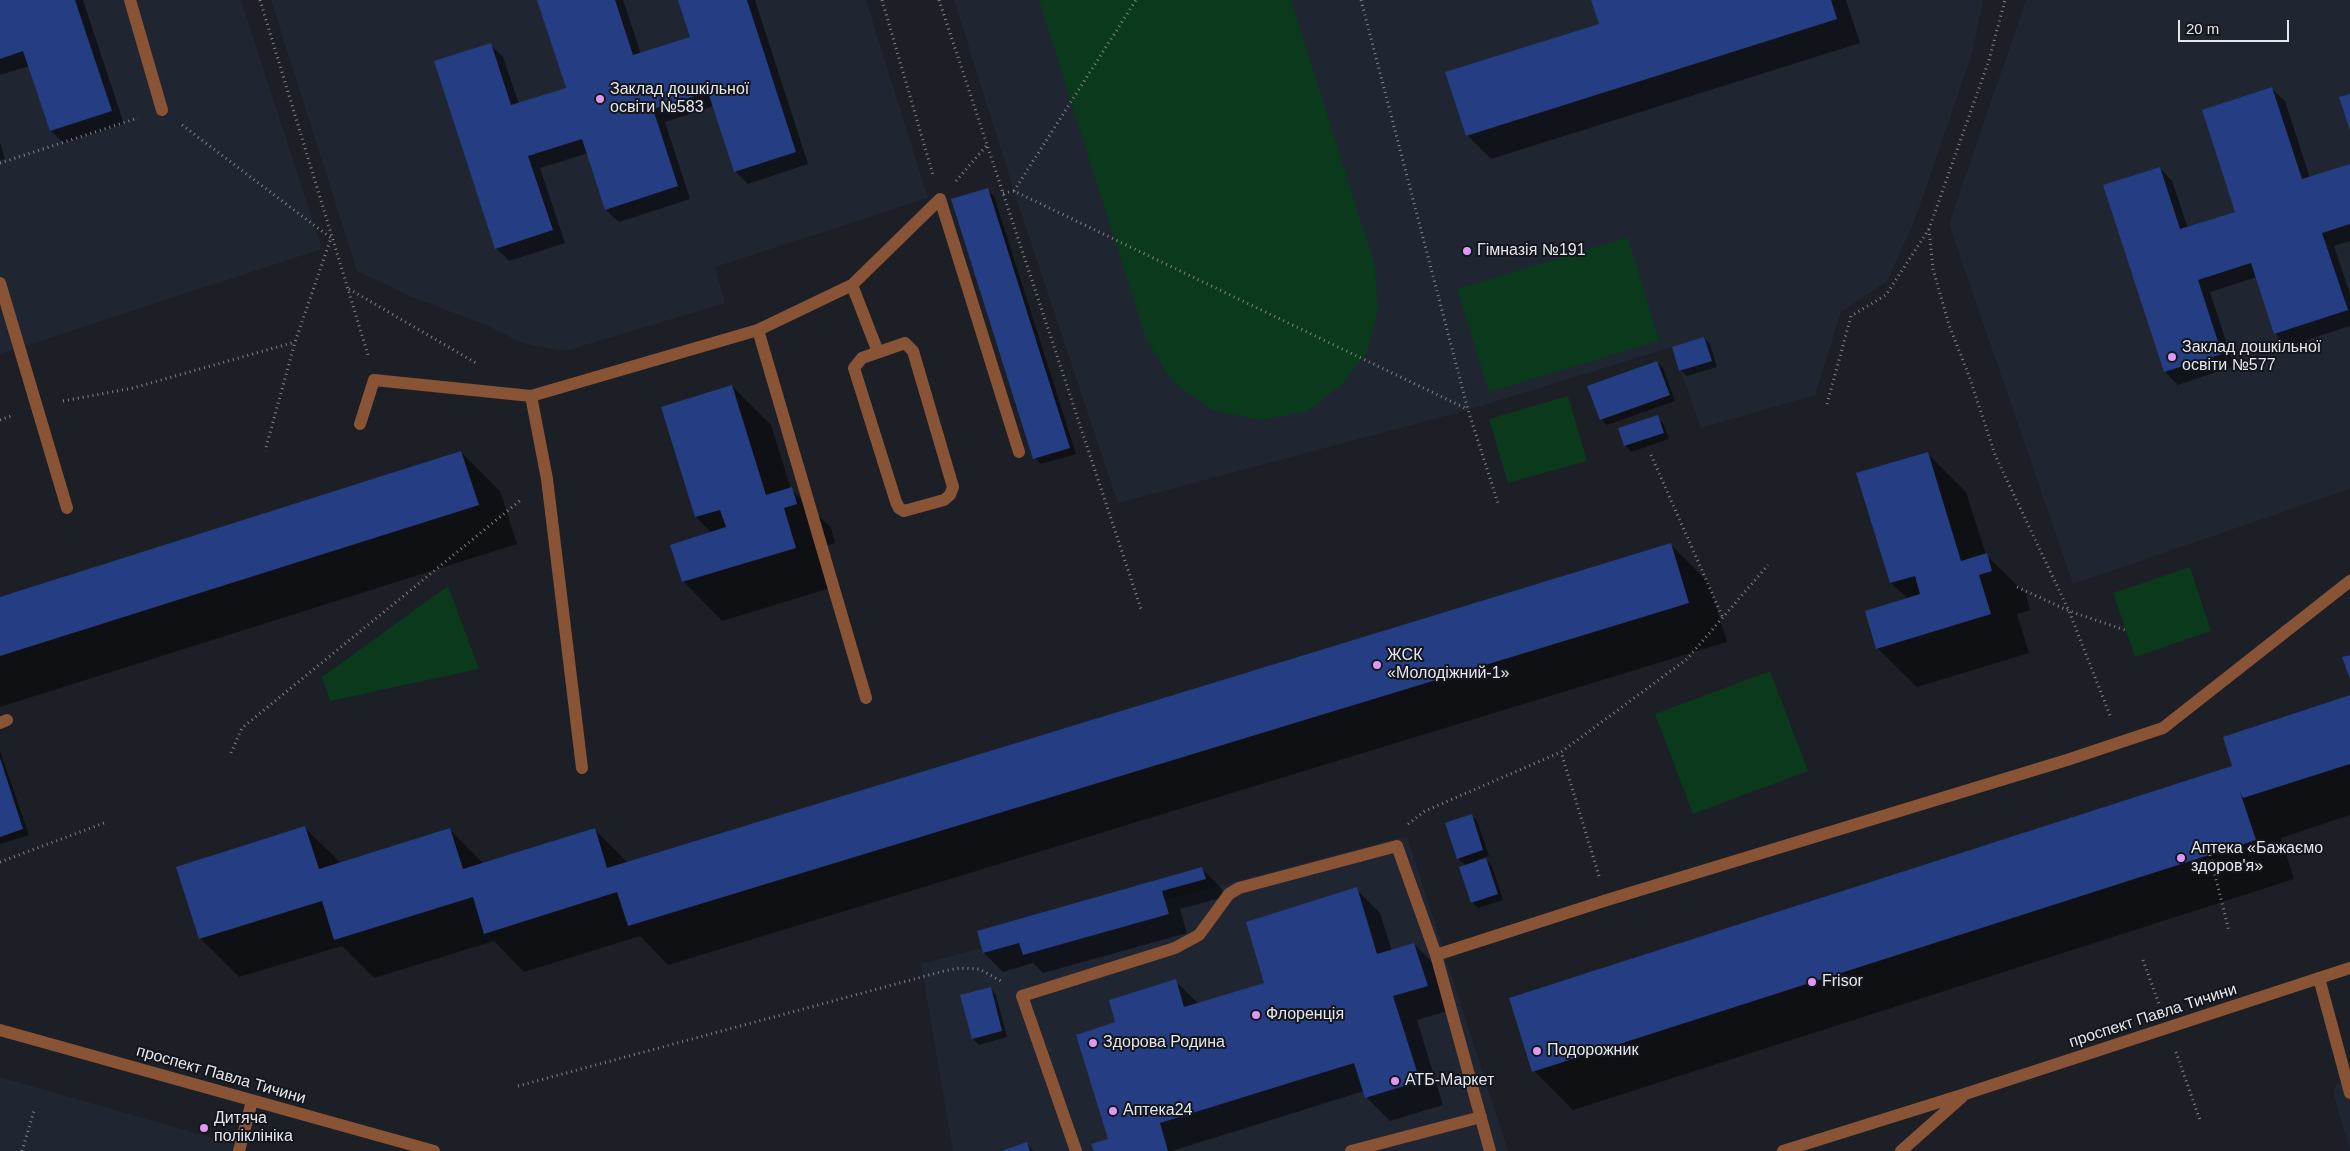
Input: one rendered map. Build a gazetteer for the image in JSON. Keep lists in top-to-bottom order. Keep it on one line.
{"streets":{"street":["проспект Павла Тичини"]},"places":["Заклад дошкільної освіти №583","Гімназія №191","Заклад дошкільної освіти №577","ЖСК «Молодіжний-1»","Аптека «Бажаємо здоров'я»","Frisor","Флоренція","Здорова Родина","Подорожник","АТБ-Маркет","Аптека24","Дитяча поліклініка"],"scale_bar":"20 m"}
